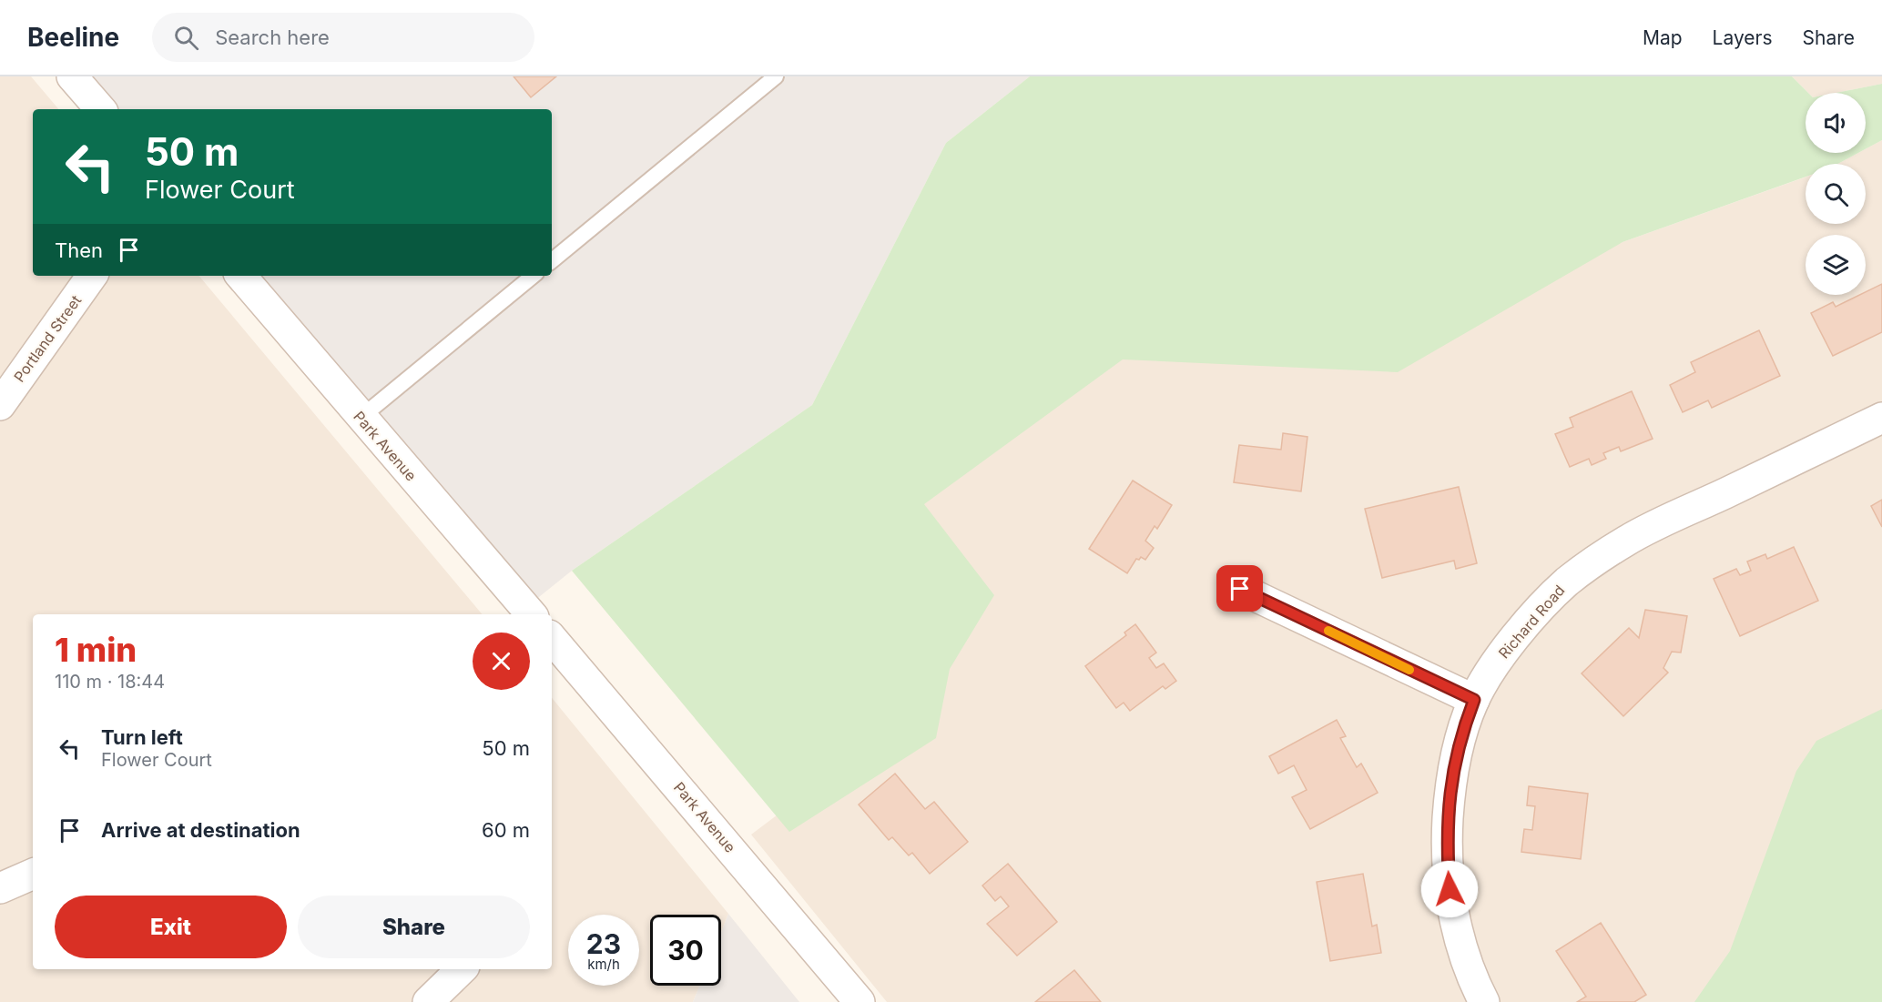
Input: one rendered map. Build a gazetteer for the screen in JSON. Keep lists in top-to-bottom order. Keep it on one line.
{"streets":{"street":["Portland Street","Park Avenue","Richard Road"]},"page":{"header":"Beeline","search":"Search here","nav":["Map","Layers","Share"],"turn":["50 m","Flower Court"],"then":"Then","heading":["1 min","110 m · 18:44"],"list":[{"name":"Turn left","note":"Flower Court","value":"50 m"},{"name":"Arrive at destination","value":"60 m"}],"buttons":["Exit","Share"],"speed":"23 km/h","limit":"30"}}
